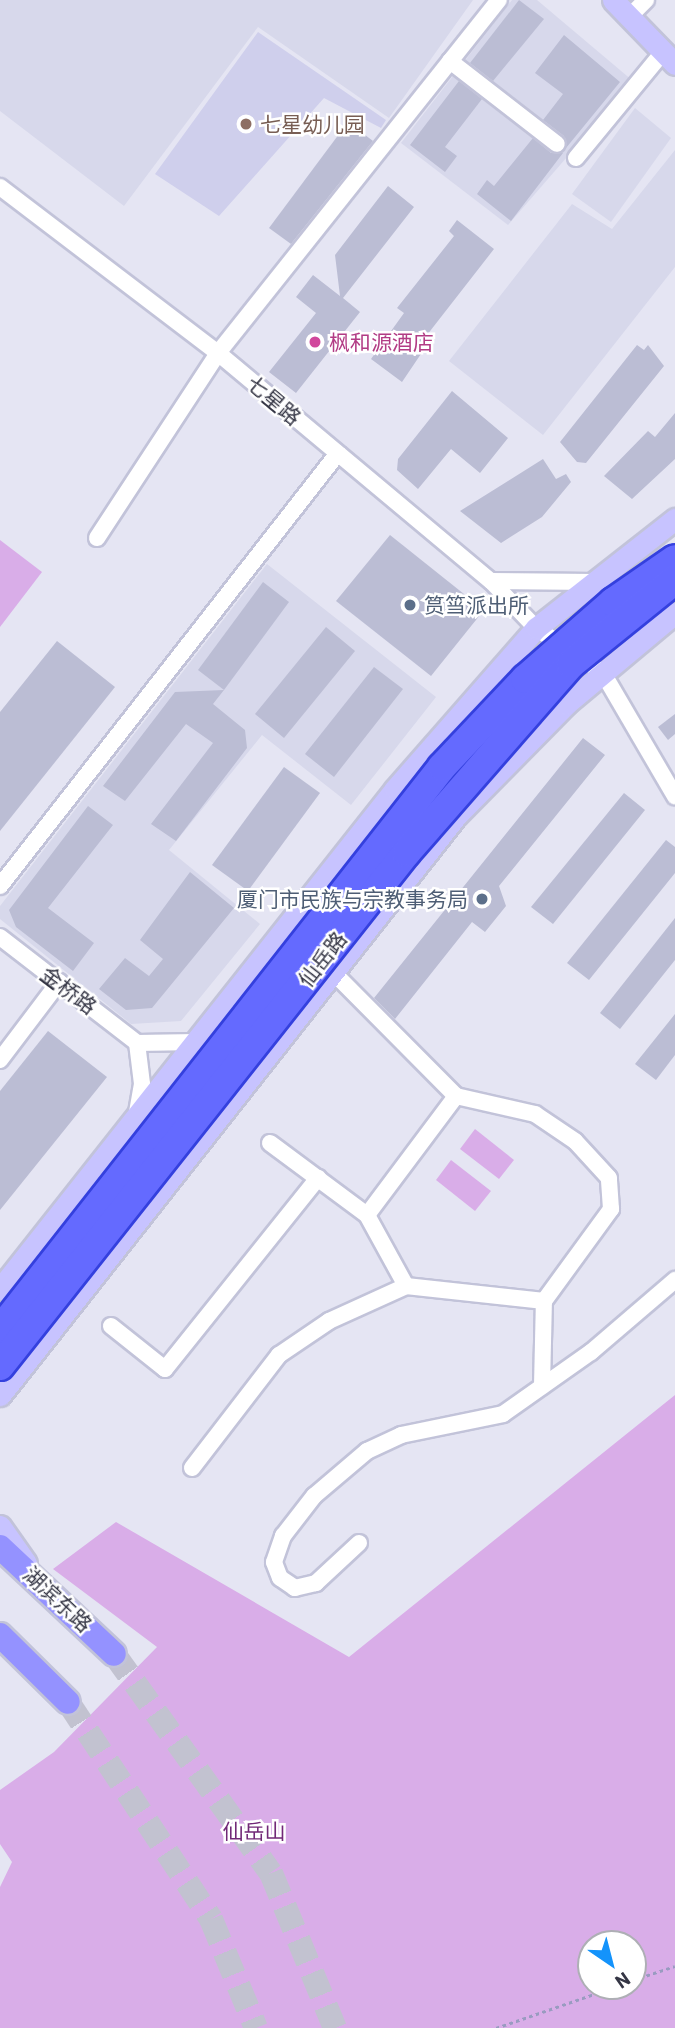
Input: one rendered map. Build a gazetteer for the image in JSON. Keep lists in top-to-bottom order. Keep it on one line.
{"streets":{"highway":["仙岳路"],"main road":["湖滨东路"],"street":["七星路","金桥路"]},"parks":["仙岳山"],"places":["七星幼儿园","枫和源酒店","筼筜派出所","厦门市民族与宗教事务局"],"north":"bottom right"}
